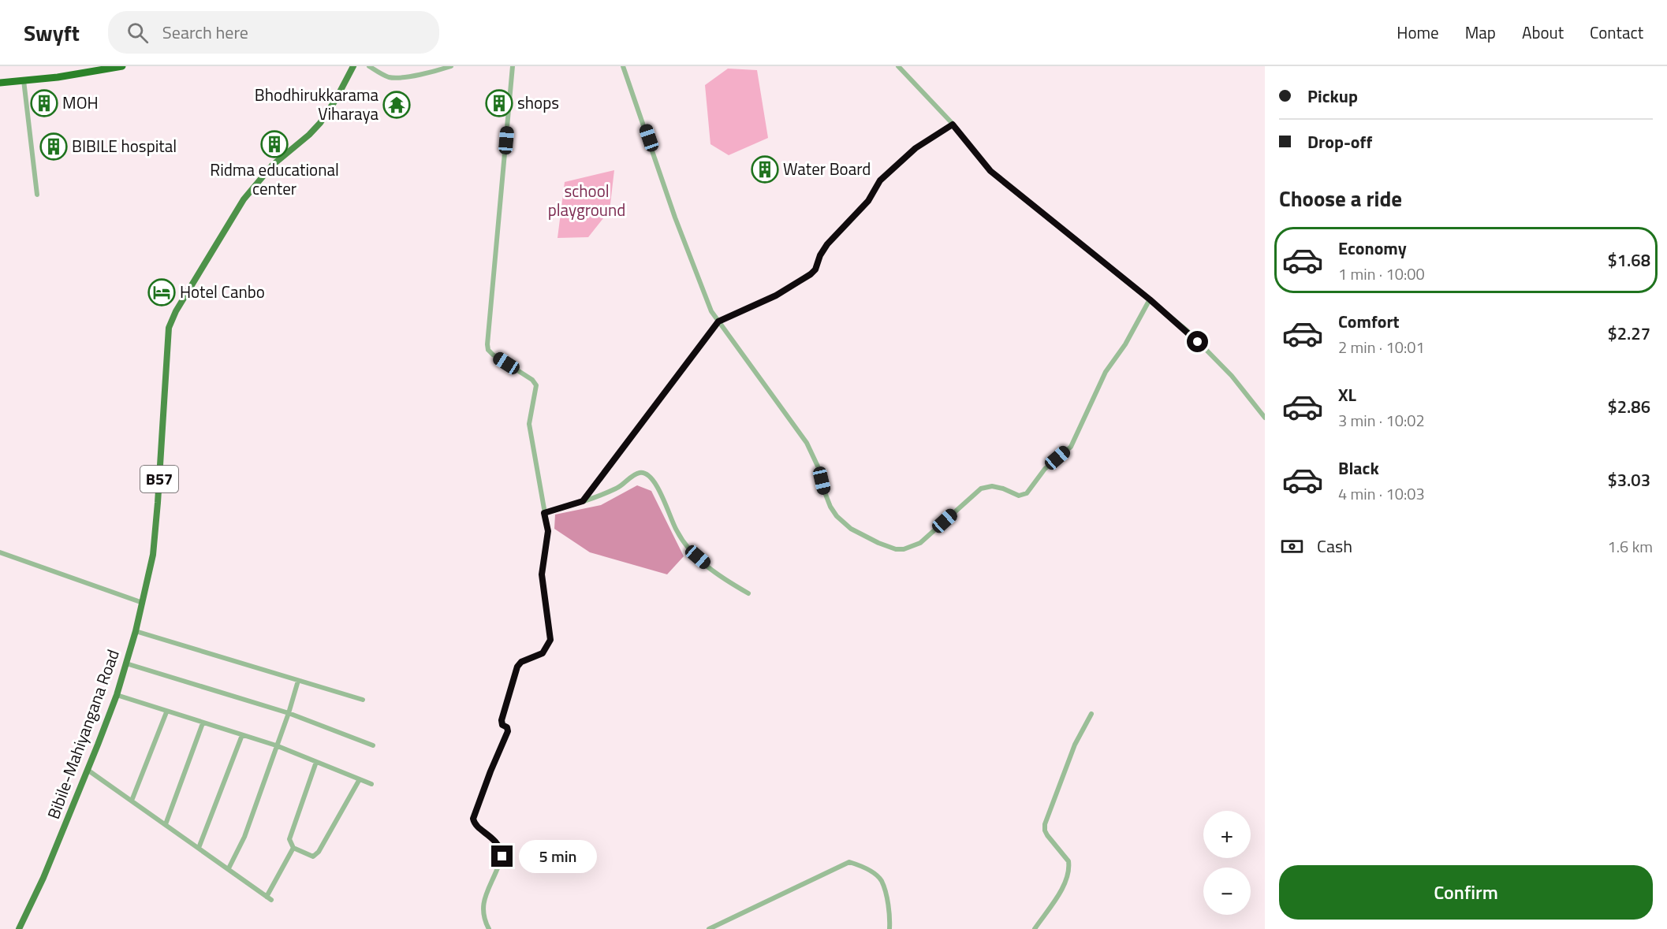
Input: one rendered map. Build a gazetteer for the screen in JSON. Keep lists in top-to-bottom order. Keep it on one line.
{"streets":{"main road":["B57","Bibile-Mahiyangana Road"]},"parks":["school playground"],"places":{"building":["MOH","shops","Ridma educational center","BIBILE hospital","Water Board"],"temple":["Bhodhirukkarama Viharaya"],"hotel":["Hotel Canbo"]},"page":{"header":"Swyft","search":"Search here","nav":["Home","Map","About","Contact"],"banner":["Pickup","Drop-off"],"heading":"Choose a ride","list":[{"name":"Economy","note":"1 min · 10:00","value":"$1.68"},{"name":"Comfort","note":"2 min · 10:01","value":"$2.27"},{"name":"XL","note":"3 min · 10:02","value":"$2.86"},{"name":"Black","note":"4 min · 10:03","value":"$3.03"}],"pay":["Cash","1.6 km"],"map_buttons":["+","−"],"bubble":"5 min","buttons":"Confirm"}}
